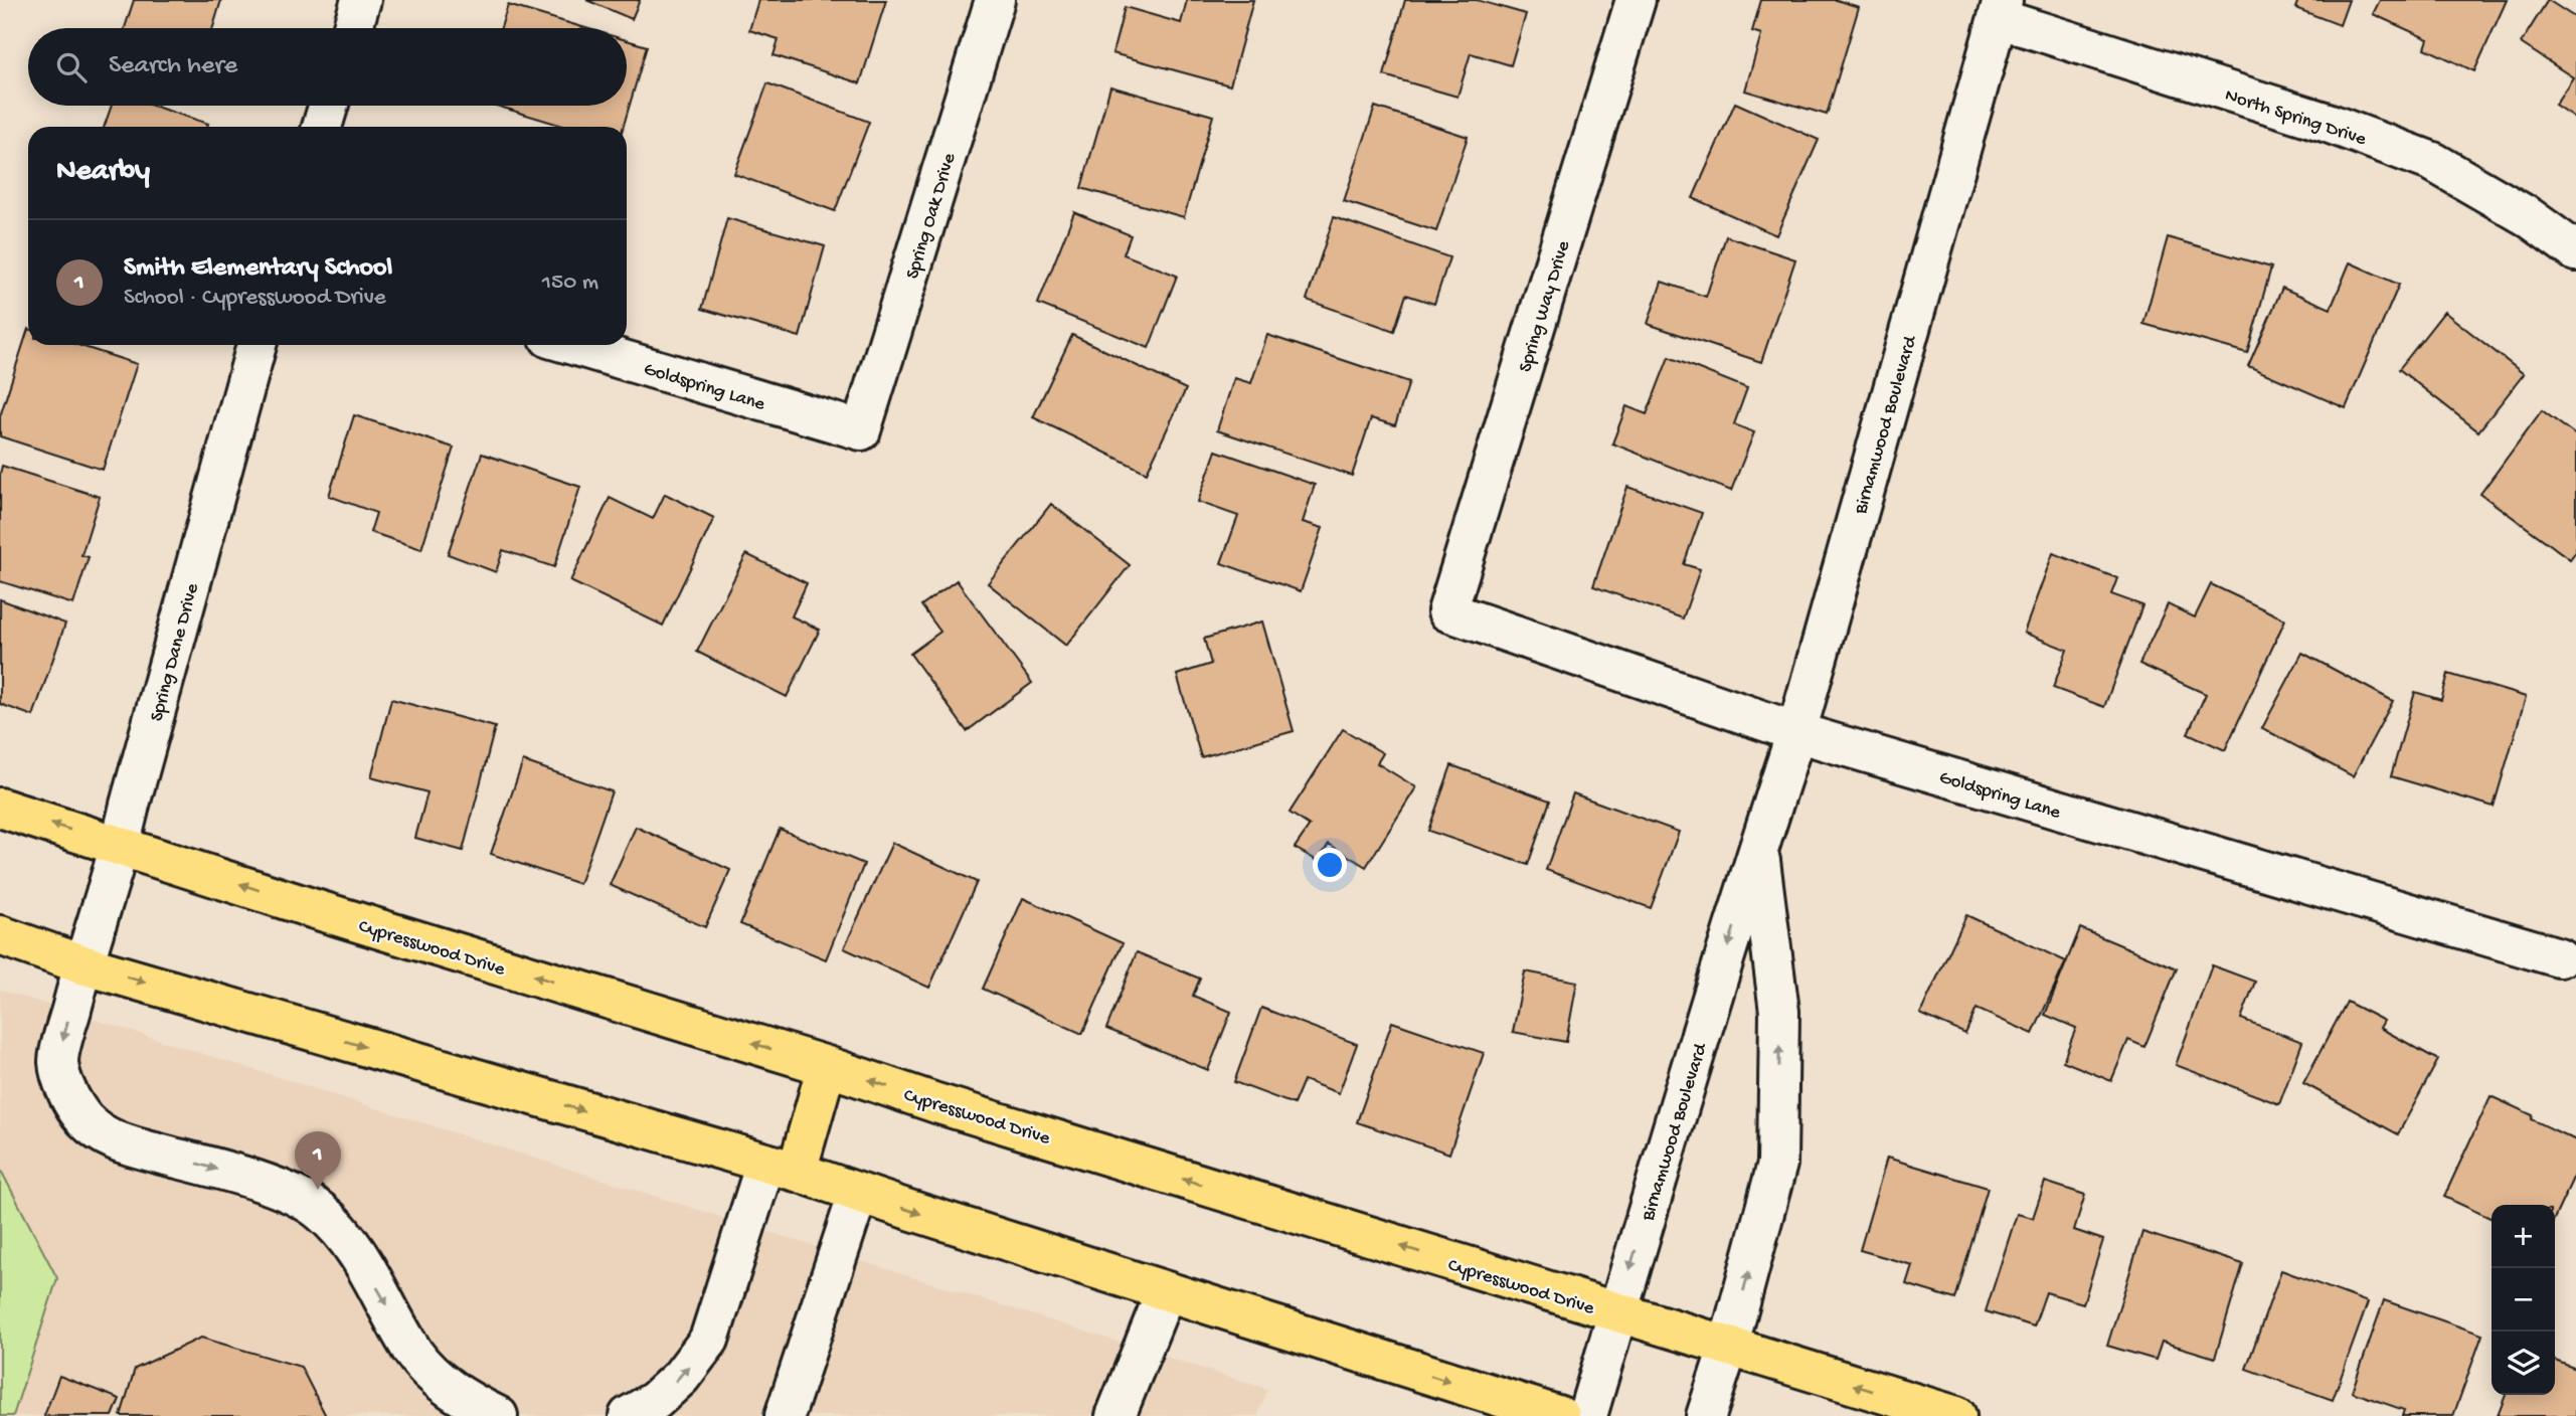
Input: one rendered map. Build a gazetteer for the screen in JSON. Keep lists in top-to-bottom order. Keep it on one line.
{"streets":{"main road":["Cypresswood Drive"],"street":["North Spring Drive","Spring Oak Drive","Spring Way Drive","Goldspring Lane","Birnamwood Boulevard","Spring Dane Drive"]},"crossings":[["North Spring Drive","Birnamwood Boulevard"],["Spring Oak Drive","Goldspring Lane"],["Spring Way Drive","Goldspring Lane"],["Goldspring Lane","Birnamwood Boulevard"],["Birnamwood Boulevard","Cypresswood Drive"],["Spring Dane Drive","Cypresswood Drive"]],"one_way":["Spring Dane Drive"],"page":{"search":"Search here","heading":"Nearby","list":[{"mark":"1","name":"Smith Elementary School","note":"School · Cypresswood Drive","value":"150 m"}],"pins":"1","map_buttons":["+","−"]}}
